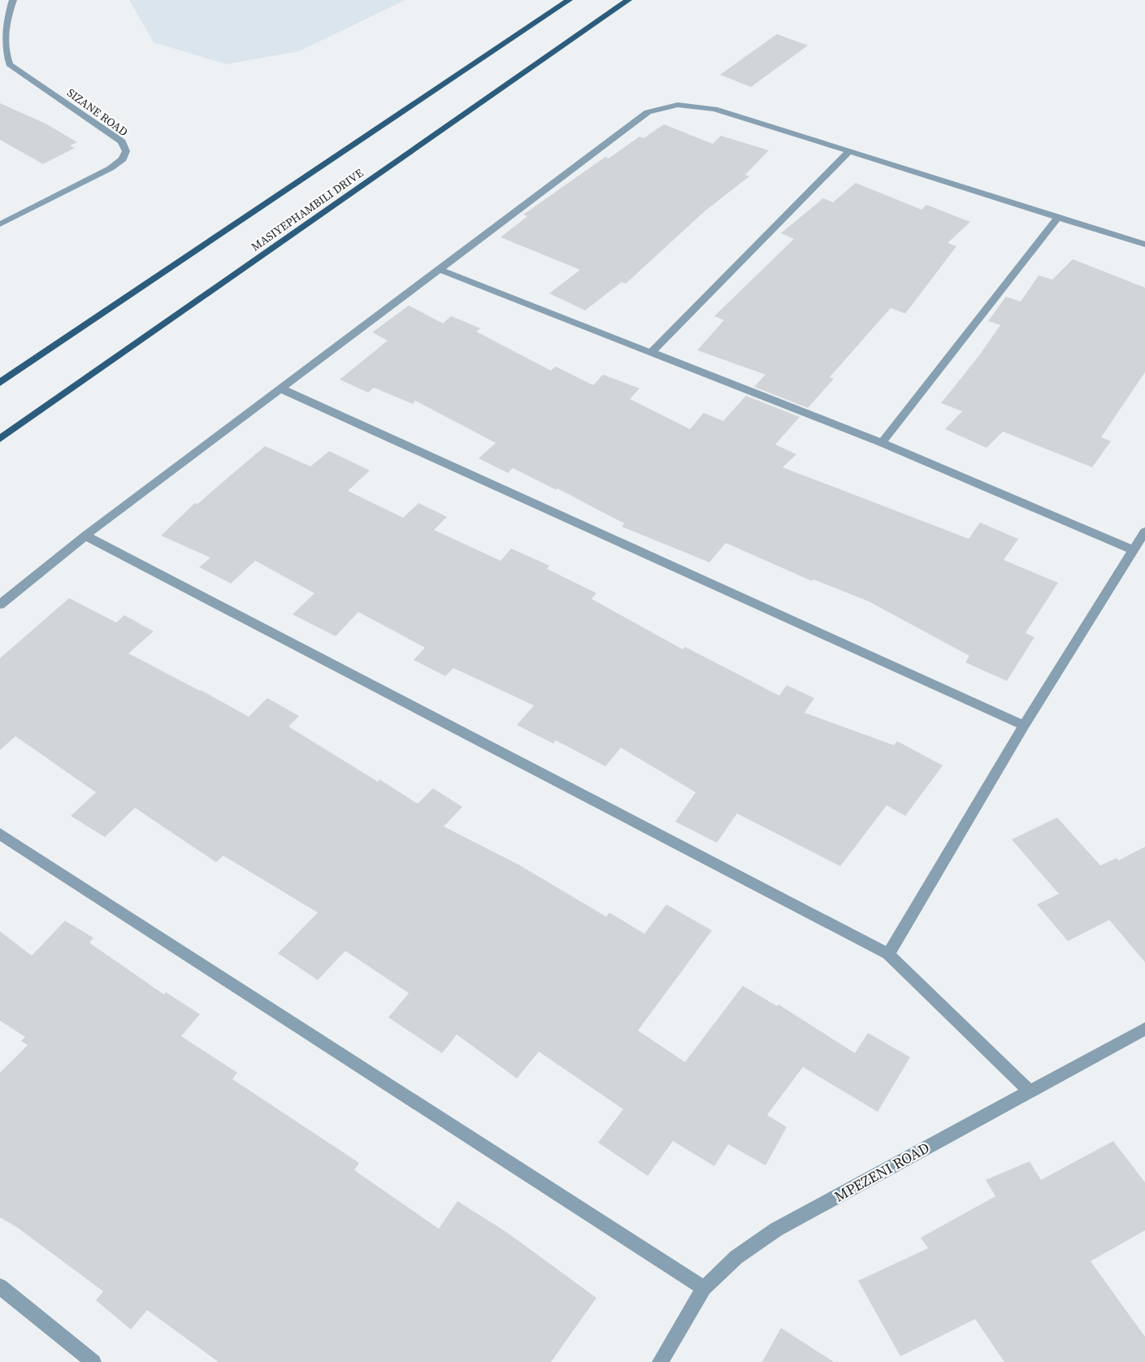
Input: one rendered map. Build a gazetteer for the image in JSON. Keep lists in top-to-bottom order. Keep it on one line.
{"streets":{"main road":["MASIYEPHAMBILI DRIVE"],"street":["SIZANE ROAD","MPEZENI ROAD"]}}
